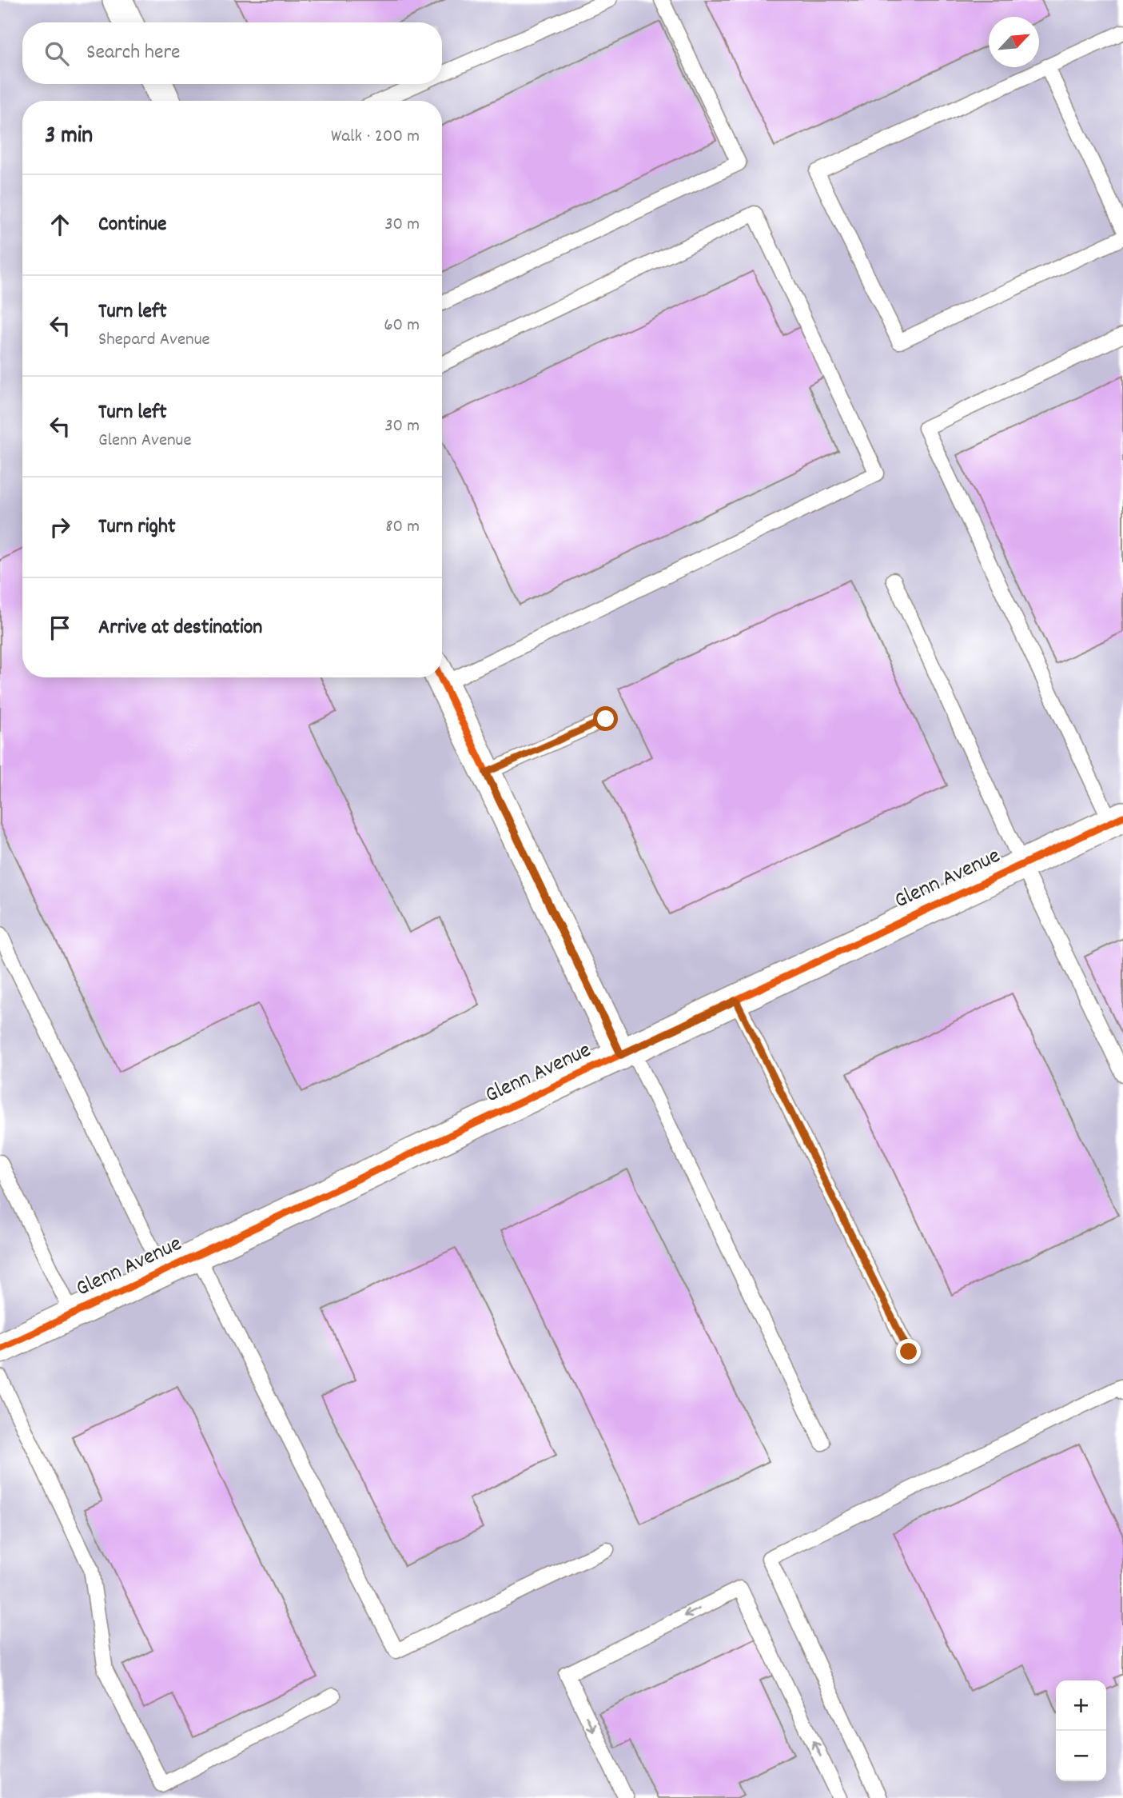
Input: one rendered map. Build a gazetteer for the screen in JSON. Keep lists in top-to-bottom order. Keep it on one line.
{"streets":{"street":["Glenn Avenue"]},"north":"top right","page":{"search":"Search here","heading":["3 min","Walk · 200 m"],"list":[["Continue","30 m"],["Turn left","Shepard Avenue","60 m"],["Turn left","Glenn Avenue","30 m"],["Turn right","80 m"],"Arrive at destination"],"map_buttons":["+","−"]}}
